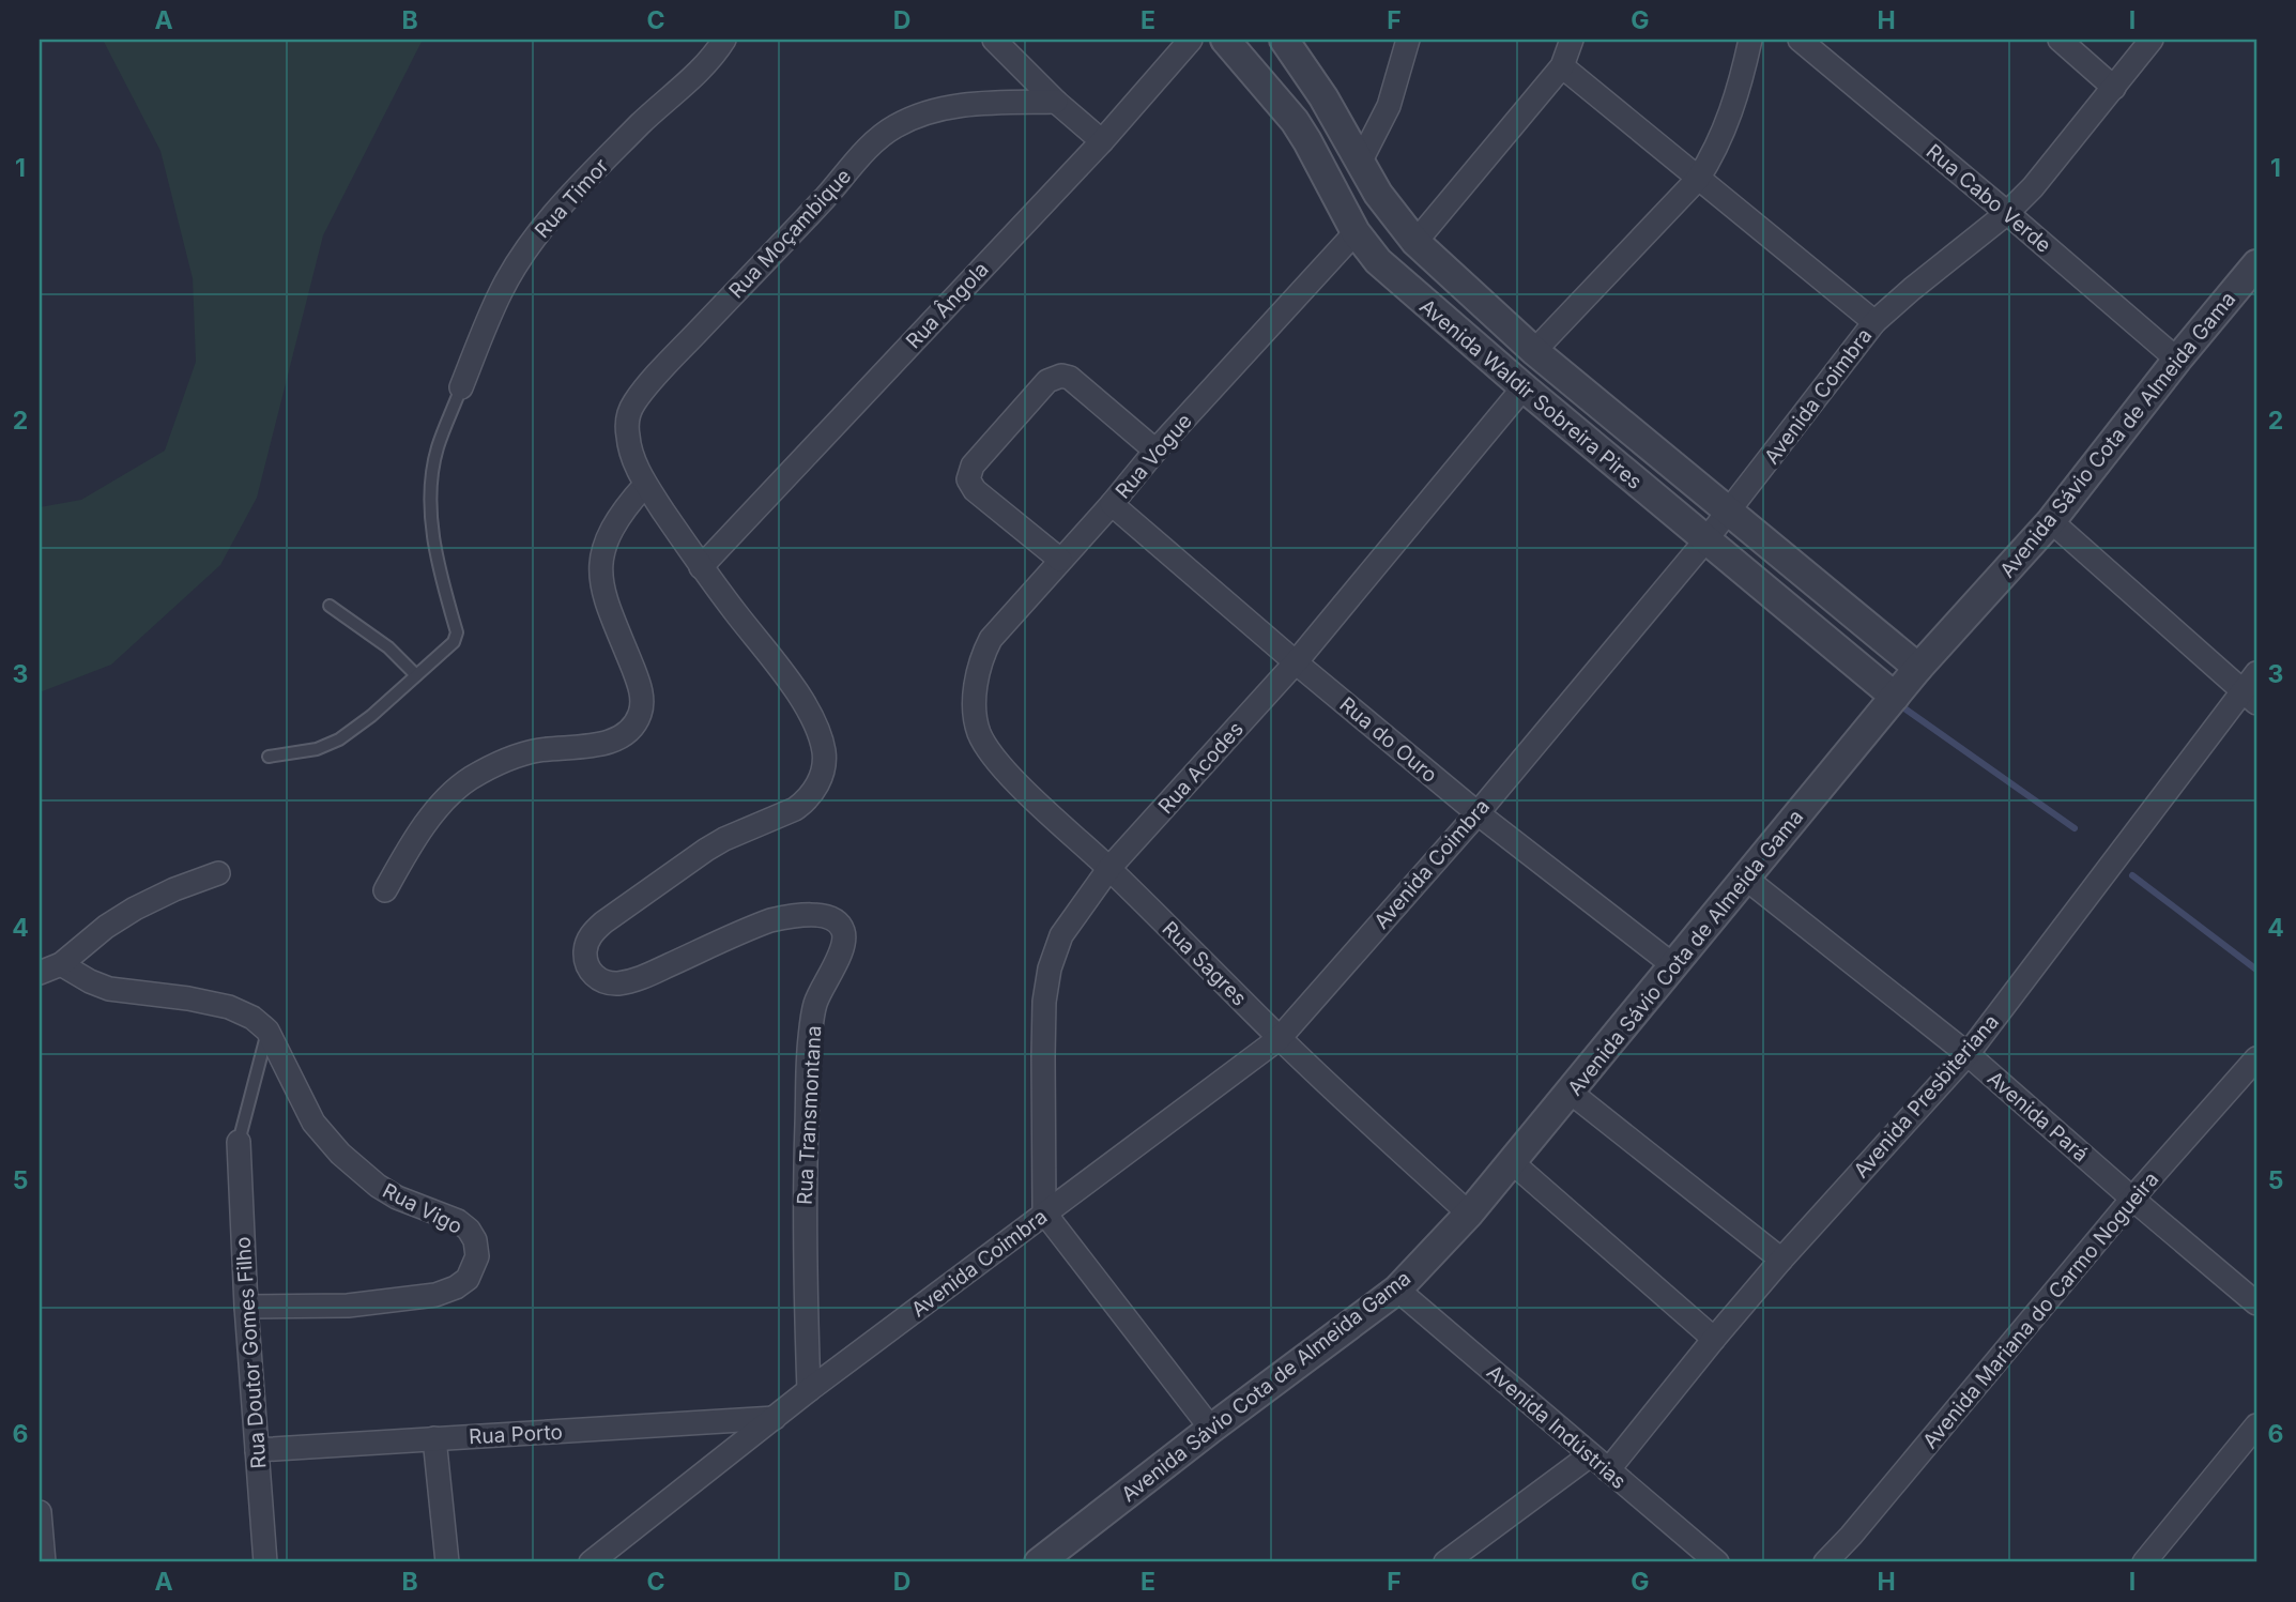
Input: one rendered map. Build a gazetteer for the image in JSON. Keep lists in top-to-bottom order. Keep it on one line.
{"streets":{"street":["Rua Timor","Rua Cabo Verde","Rua Moçambique","Rua Ângola","Avenida Waldir Sobreira Pires","Avenida Coimbra","Avenida Sávio Cota de Almeida Gama","Rua Vogue","Rua do Ouro","Rua Acodes","Rua Sagres","Avenida Presbiteriana","Rua Transmontana","Avenida Pará","Rua Vigo","Avenida Mariana do Carmo Nogueira","Rua Doutor Gomes Filho","Avenida Indústrias","Rua Porto"]},"crossings":[["Rua Cabo Verde","Avenida Coimbra"],["Rua Cabo Verde","Avenida Sávio Cota de Almeida Gama"],["Rua Moçambique","Rua Ângola"],["Rua Moçambique","Rua Transmontana"],["Rua Ângola","Rua Transmontana"],["Avenida Waldir Sobreira Pires","Avenida Coimbra"],["Avenida Waldir Sobreira Pires","Avenida Sávio Cota de Almeida Gama"],["Avenida Waldir Sobreira Pires","Rua Vogue"],["Avenida Waldir Sobreira Pires","Rua Acodes"],["Avenida Coimbra","Rua do Ouro"],["Avenida Coimbra","Rua Acodes"],["Avenida Coimbra","Rua Sagres"],["Avenida Coimbra","Rua Transmontana"],["Avenida Coimbra","Rua Porto"],["Avenida Sávio Cota de Almeida Gama","Rua do Ouro"],["Avenida Sávio Cota de Almeida Gama","Rua Sagres"],["Avenida Sávio Cota de Almeida Gama","Avenida Pará"],["Avenida Sávio Cota de Almeida Gama","Avenida Indústrias"],["Rua Vogue","Rua do Ouro"],["Rua Vogue","Rua Sagres"],["Rua do Ouro","Rua Acodes"],["Rua Acodes","Rua Sagres"],["Avenida Presbiteriana","Avenida Pará"],["Avenida Presbiteriana","Avenida Indústrias"],["Avenida Pará","Avenida Mariana do Carmo Nogueira"],["Rua Vigo","Rua Doutor Gomes Filho"],["Rua Doutor Gomes Filho","Rua Porto"]],"grid":{"columns":["A","B","C","D","E","F","G","H","I"],"rows":["1","2","3","4","5","6"]}}
